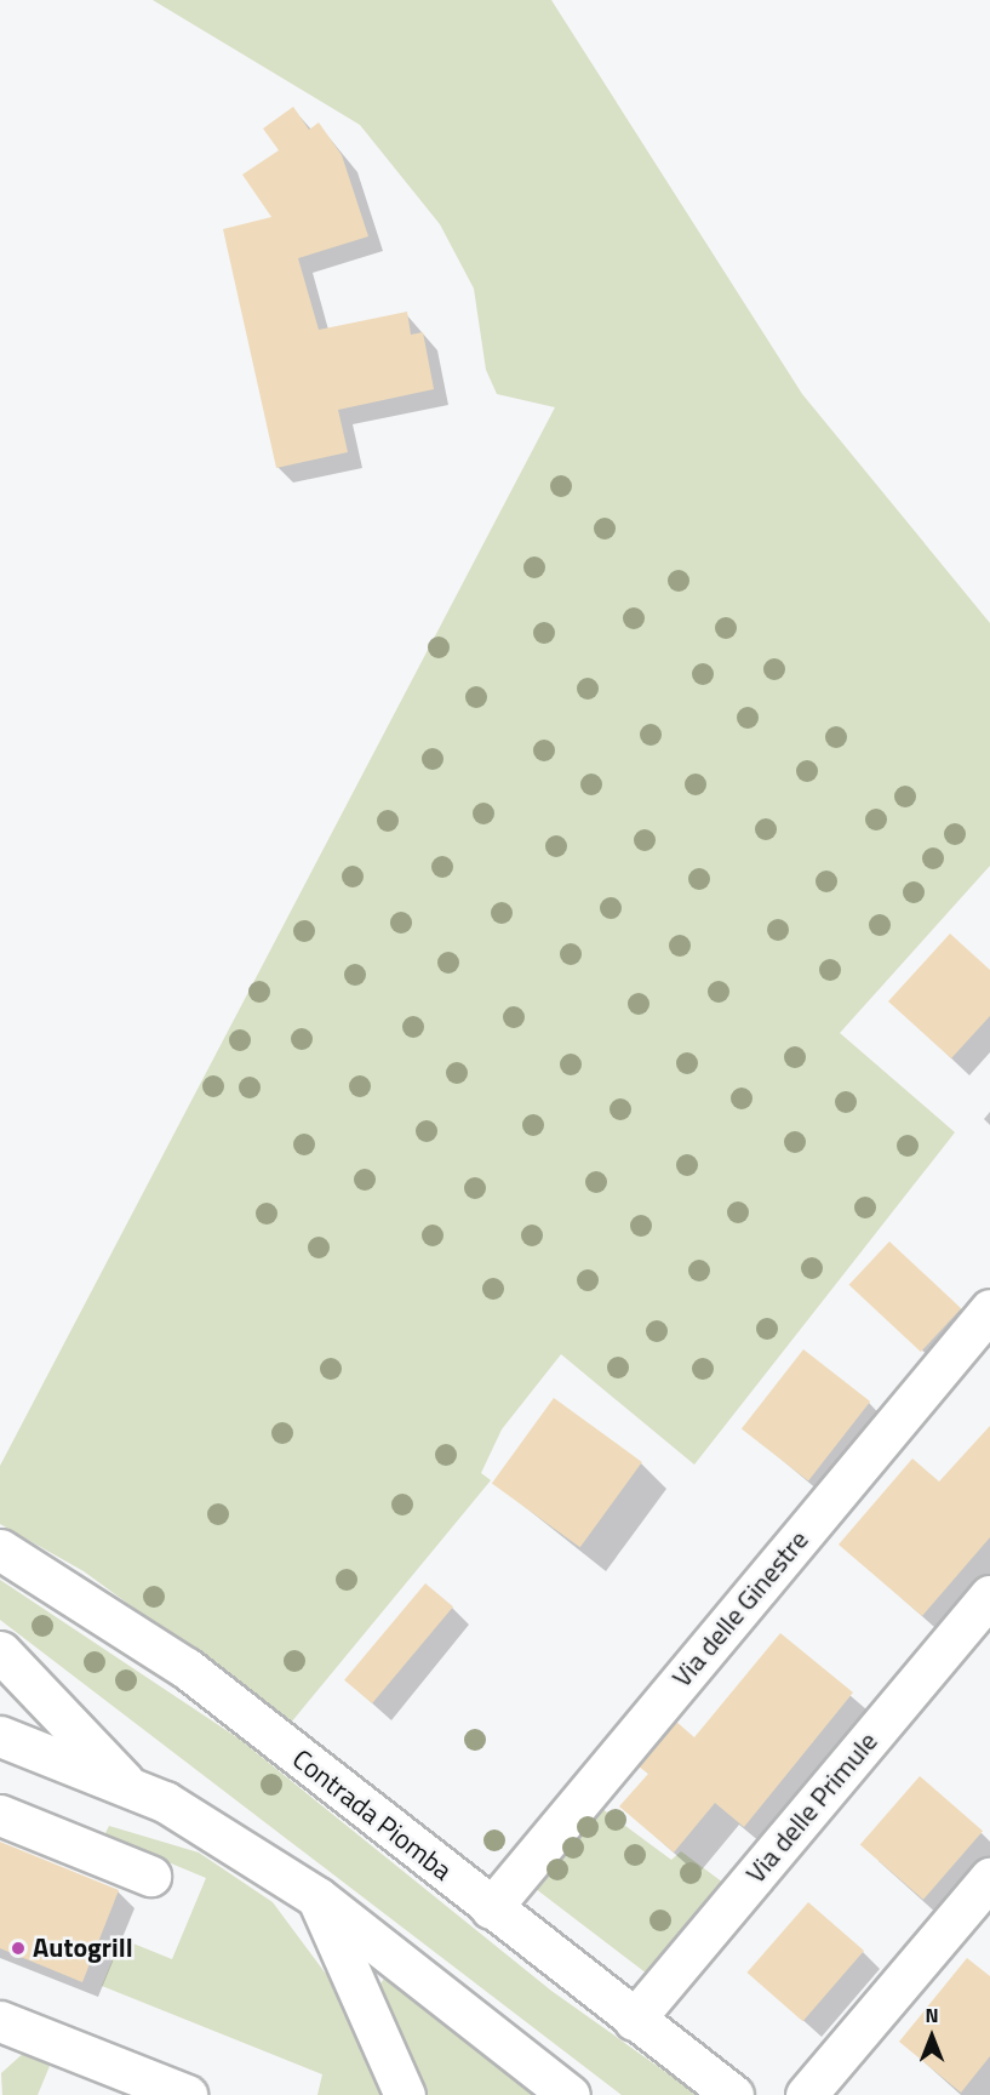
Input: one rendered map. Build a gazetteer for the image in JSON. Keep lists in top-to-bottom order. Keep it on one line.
{"streets":{"street":["Via delle Ginestre","Via delle Primule","Contrada Piomba"]},"crossings":[["Via delle Ginestre","Contrada Piomba"],["Via delle Primule","Contrada Piomba"]],"places":["Autogrill"],"north":"top"}
